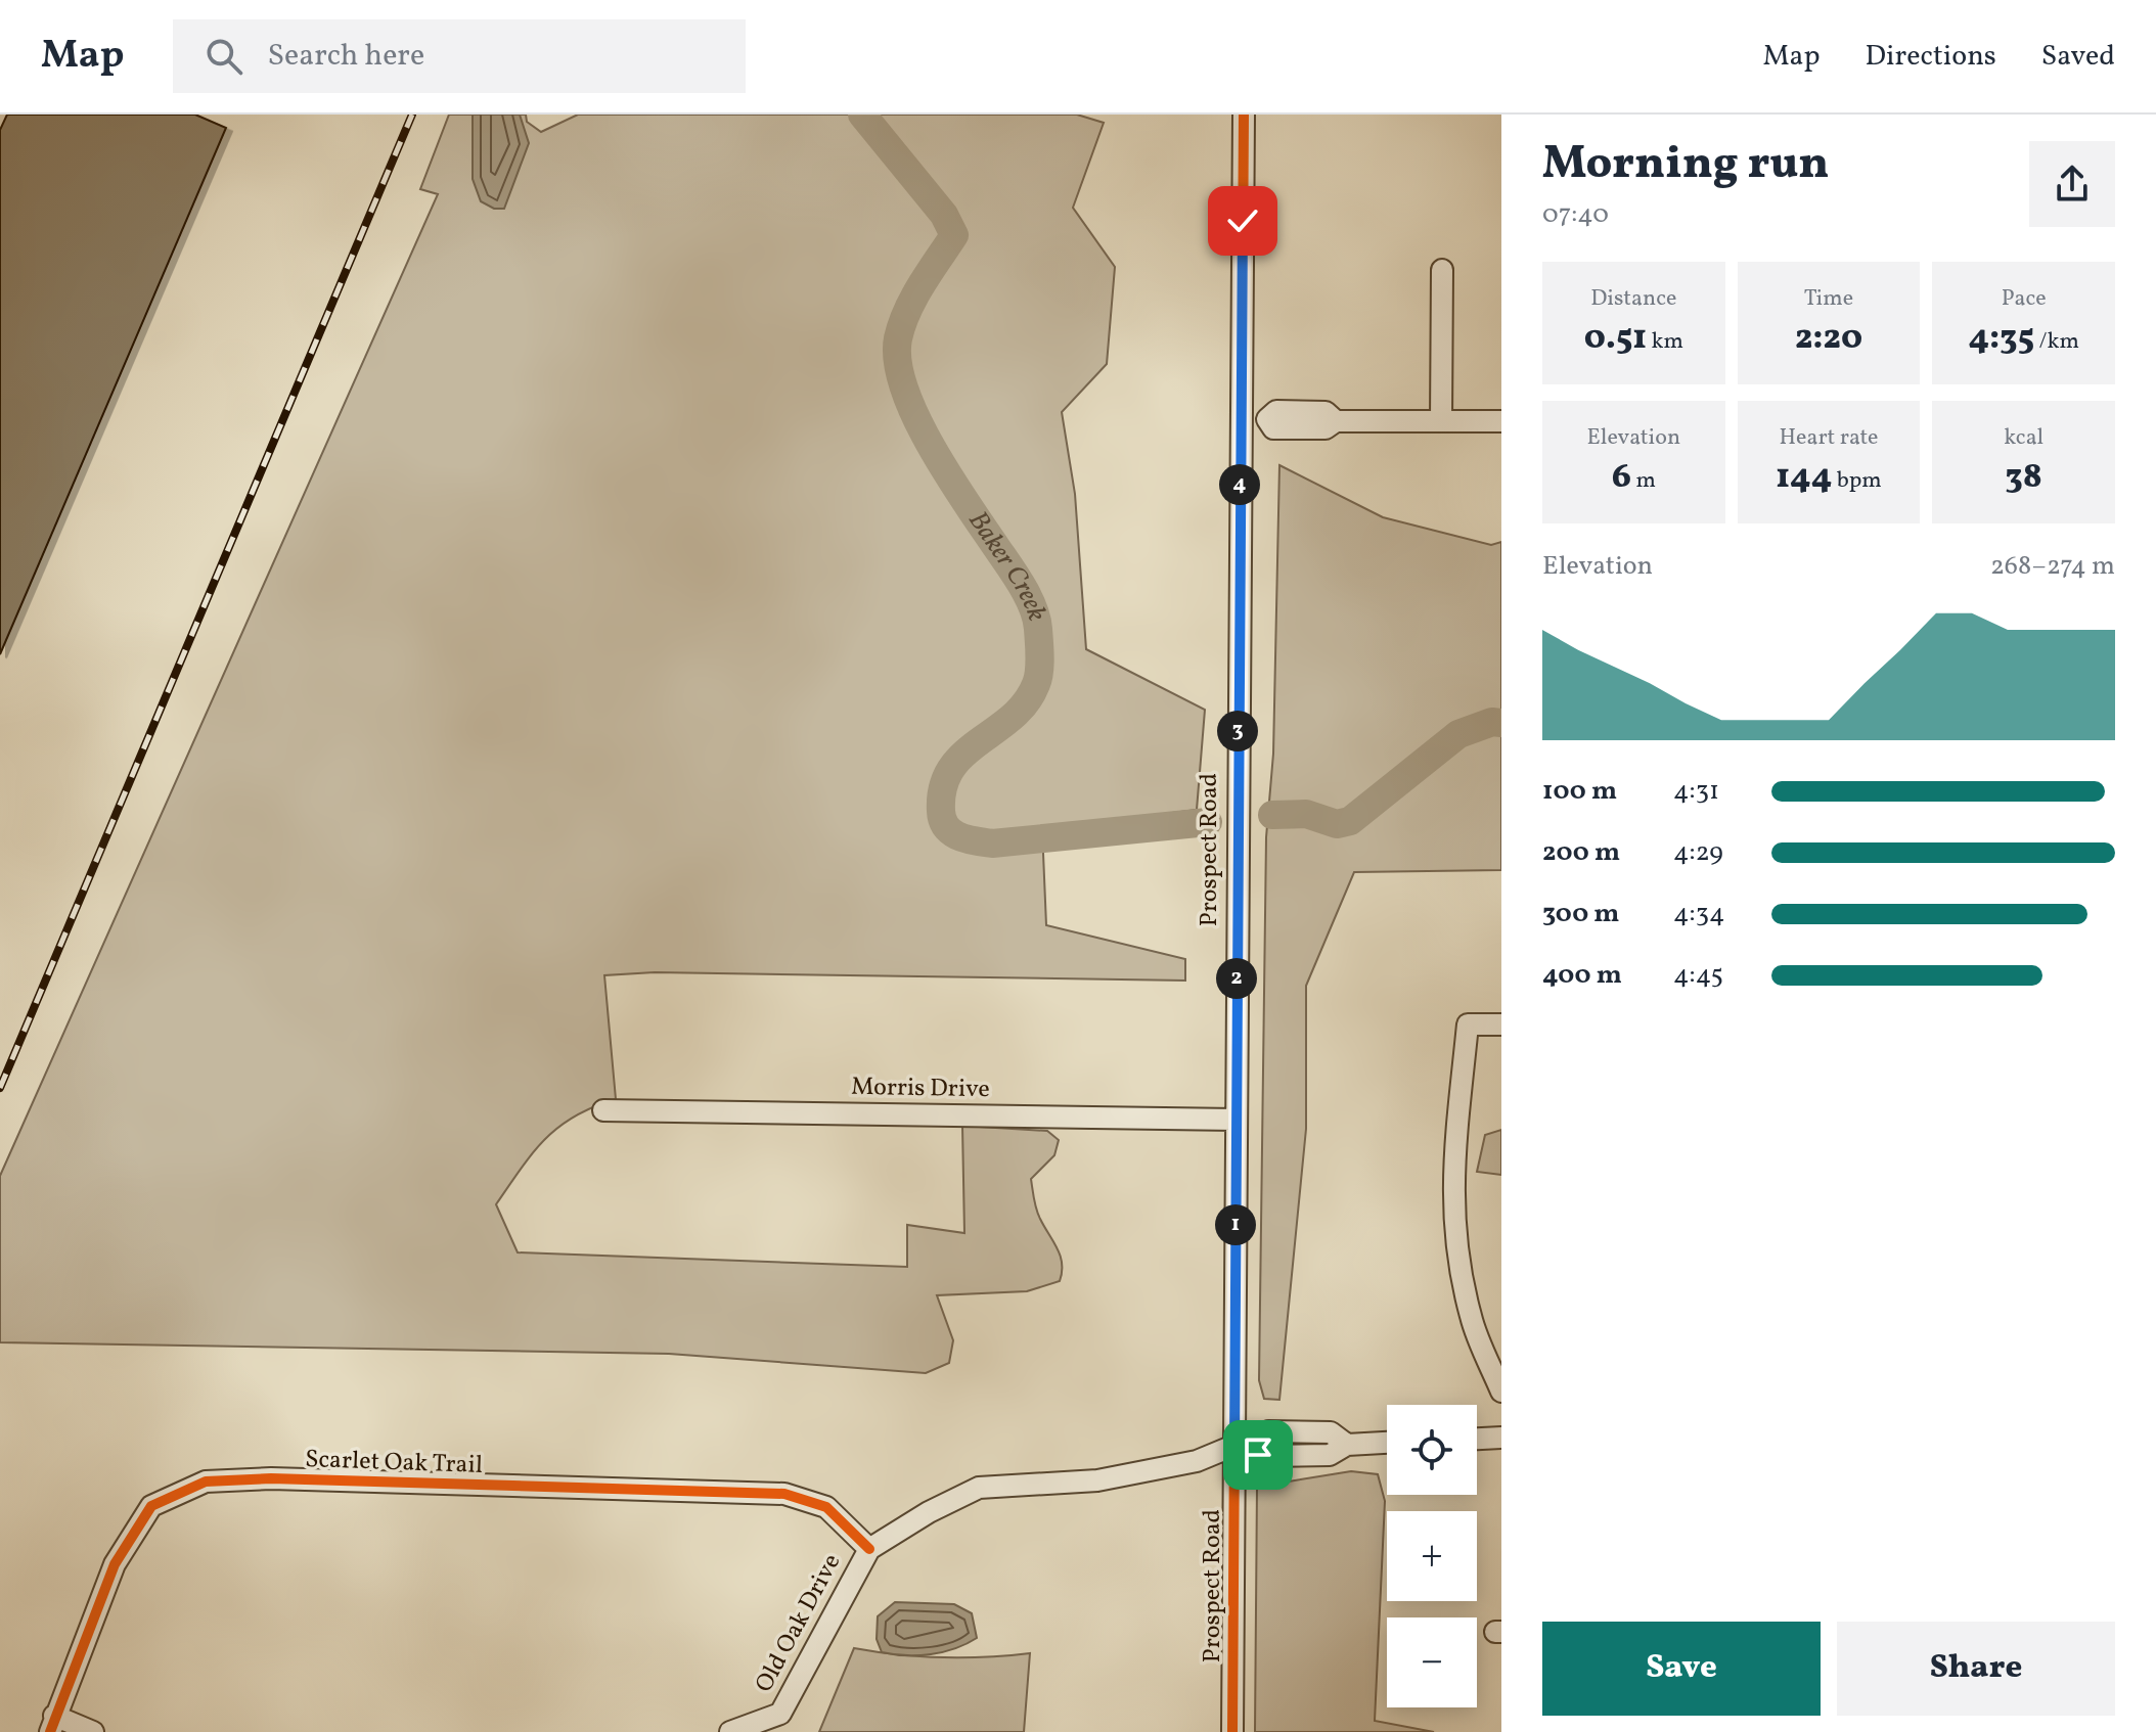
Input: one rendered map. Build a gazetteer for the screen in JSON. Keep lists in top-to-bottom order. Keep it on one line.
{"streets":{"street":["Prospect Road","Morris Drive","Scarlet Oak Trail","Old Oak Drive"]},"crossings":[["Prospect Road","Morris Drive"],["Prospect Road","Old Oak Drive"],["Scarlet Oak Trail","Old Oak Drive"]],"water":["Baker Creek"],"page":{"header":"Map","search":"Search here","nav":["Map","Directions","Saved"],"heading":["Morning run","07:40"],"stats":[["Distance","0.51 km"],["Time","2:20"],["Pace","4:35 /km"],["Elevation","6 m"],["Heart rate","144 bpm"],["kcal","38"]],"pins":["4","3","2","1"],"chart":["Elevation","268–274 m"],"list":[{"name":"100 m","note":"4:31"},{"name":"200 m","note":"4:29"},{"name":"300 m","note":"4:34"},{"name":"400 m","note":"4:45"}],"map_buttons":["+","−"],"buttons":["Save","Share"]}}
